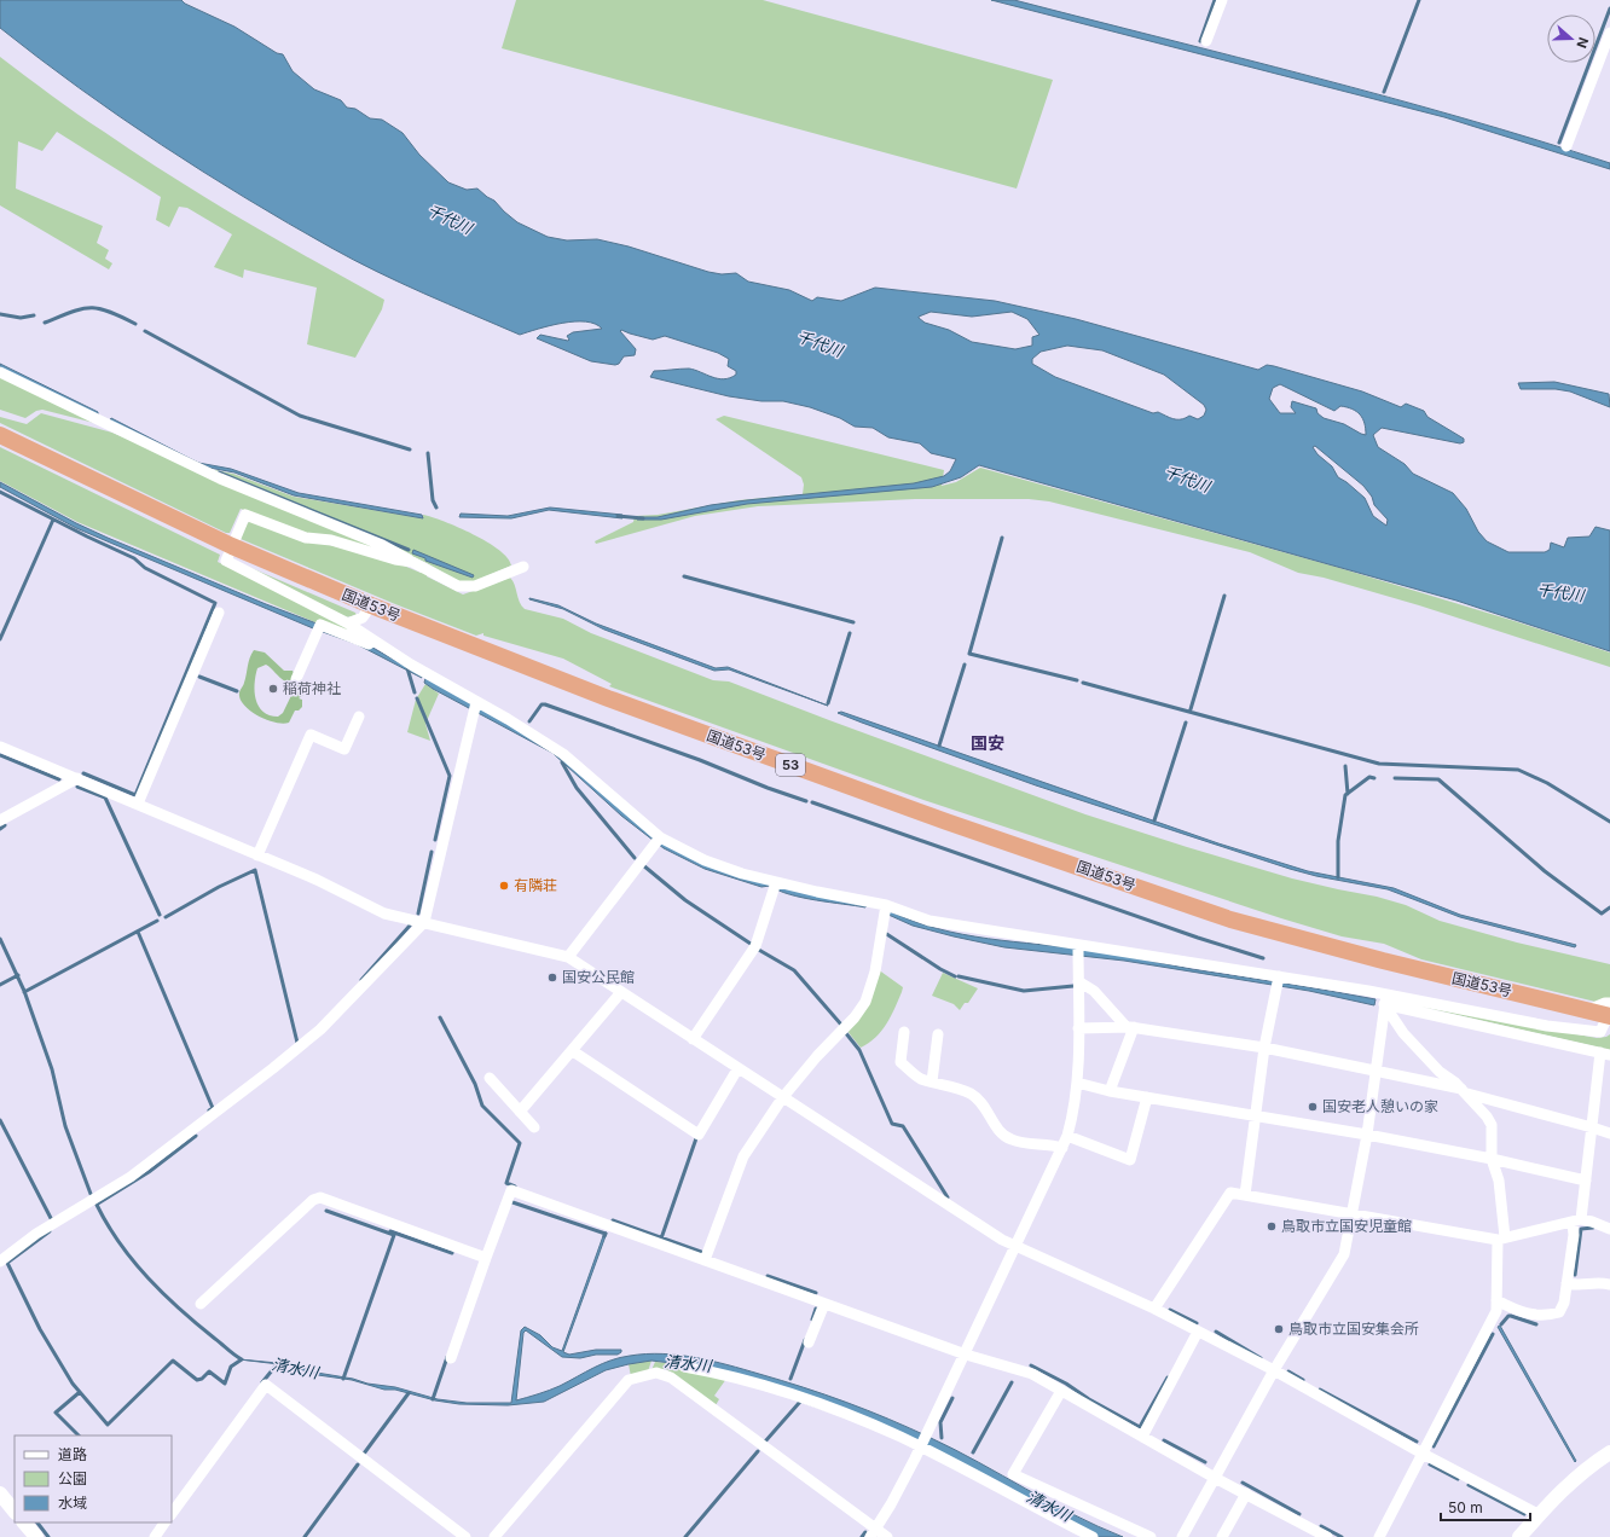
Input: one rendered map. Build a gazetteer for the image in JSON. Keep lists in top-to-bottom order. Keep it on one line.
{"streets":{"highway":["国道53号","53"]},"districts":["国安"],"water":["千代川","清水川"],"places":["稲荷神社","有隣荘","国安公民館","国安老人憩いの家","鳥取市立国安児童館","鳥取市立国安集会所"],"legend":["道路","公園","水域"],"scale_bar":"50 m","north":"right"}
